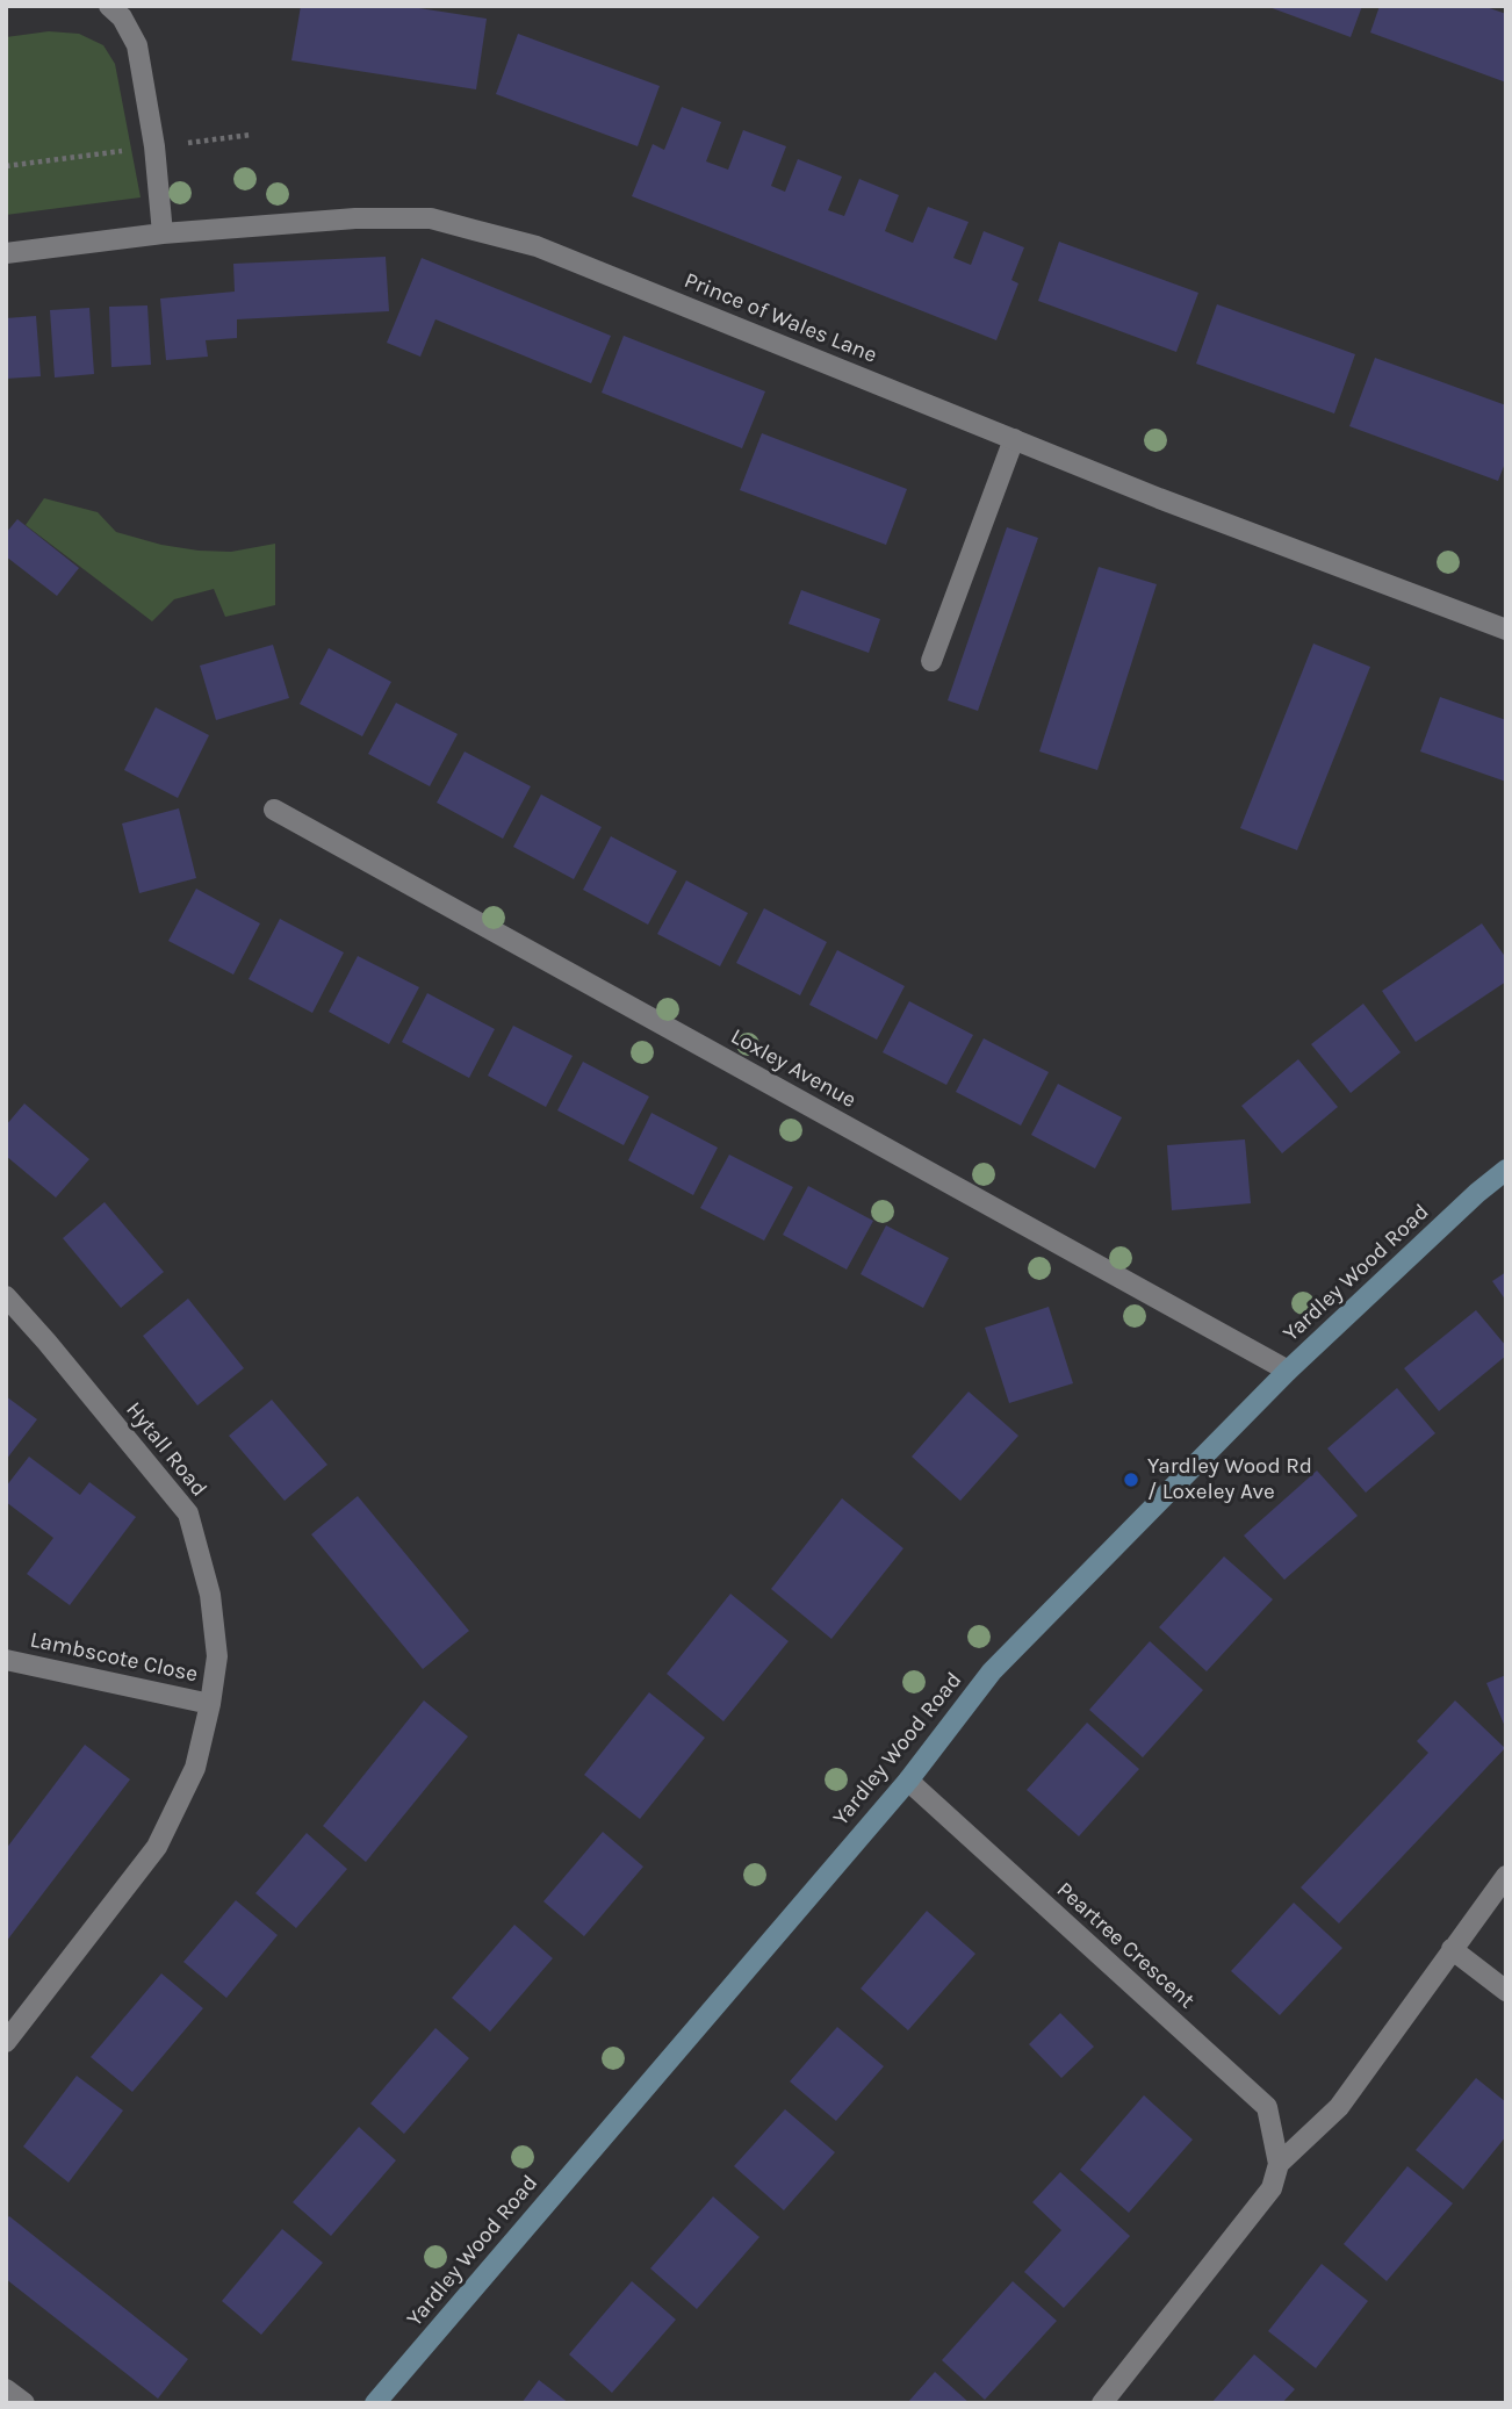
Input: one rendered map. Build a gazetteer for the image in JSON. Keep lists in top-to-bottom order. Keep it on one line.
{"streets":{"street":["Prince of Wales Lane","Loxley Avenue","Yardley Wood Road","Hytall Road","Lambscote Close","Peartree Crescent"]},"crossings":[["Loxley Avenue","Yardley Wood Road"],["Yardley Wood Road","Peartree Crescent"],["Hytall Road","Lambscote Close"]],"places":["Yardley Wood Rd / Loxeley Ave"]}
